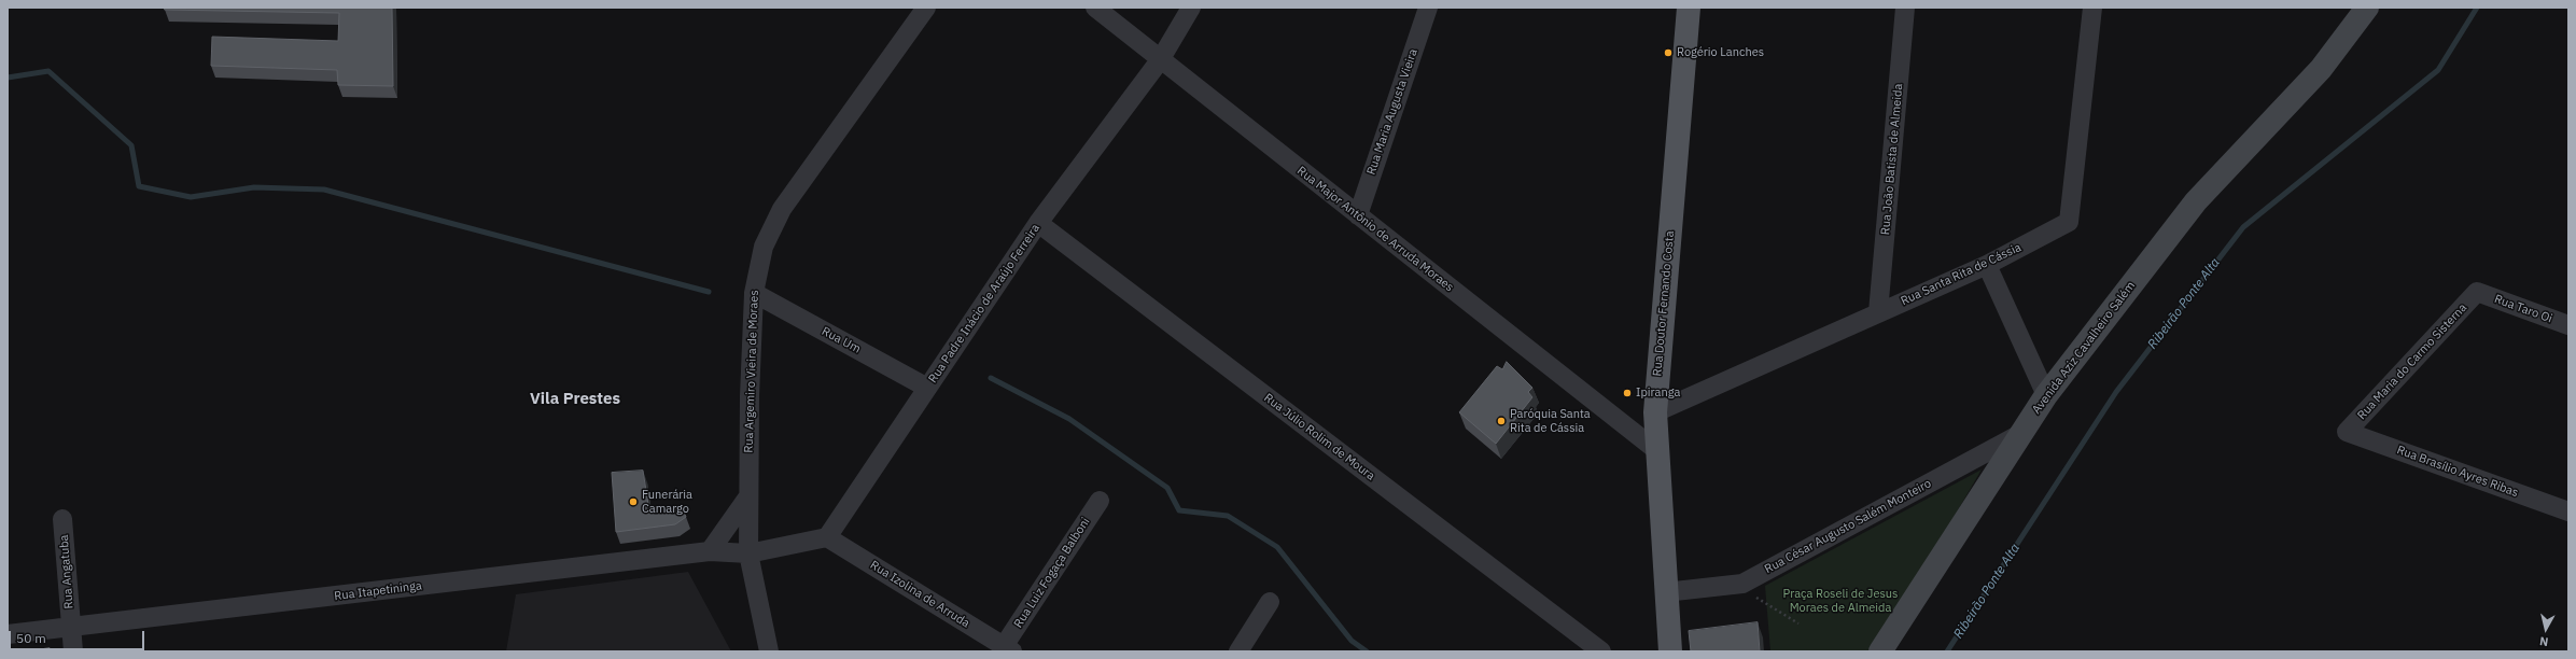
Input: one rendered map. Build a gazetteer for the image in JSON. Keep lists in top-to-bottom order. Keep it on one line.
{"streets":{"main road":["Rua Doutor Fernando Costa","Avenida Aziz Cavalheiro Salém"],"street":["Rua Maria Augusta Vieira","Rua João Batista de Almeida","Rua Major Antônio de Arruda Moraes","Rua Santa Rita de Cássia","Rua Padre Inácio de Araújo Ferreira","Rua Taro Oi","Rua Um","Rua Maria do Carmo Sisterna","Rua Argemiro Vieira de Moraes","Rua Júlio Rolim de Moura","Rua Brasílio Ayres Ribas","Rua César Augusto Salém Monteiro","Rua Angatuba","Rua Luiz Fogaça Balboni","Rua Itapetininga","Rua Izolina de Arruda"]},"crossings":[["Rua Maria Augusta Vieira","Rua Major Antônio de Arruda Moraes"],["Rua João Batista de Almeida","Rua Santa Rita de Cássia"],["Rua Major Antônio de Arruda Moraes","Rua Padre Inácio de Araújo Ferreira"],["Rua Major Antônio de Arruda Moraes","Rua Doutor Fernando Costa"],["Rua Santa Rita de Cássia","Rua Doutor Fernando Costa"],["Rua Padre Inácio de Araújo Ferreira","Rua Um"],["Rua Padre Inácio de Araújo Ferreira","Rua Júlio Rolim de Moura"],["Rua Padre Inácio de Araújo Ferreira","Rua Izolina de Arruda"],["Rua Doutor Fernando Costa","Rua César Augusto Salém Monteiro"],["Rua Taro Oi","Rua Maria do Carmo Sisterna"],["Rua Um","Rua Argemiro Vieira de Moraes"],["Avenida Aziz Cavalheiro Salém","Rua César Augusto Salém Monteiro"],["Rua Maria do Carmo Sisterna","Rua Brasílio Ayres Ribas"],["Rua Argemiro Vieira de Moraes","Rua Itapetininga"],["Rua Angatuba","Rua Itapetininga"],["Rua Luiz Fogaça Balboni","Rua Izolina de Arruda"]],"districts":["Vila Prestes"],"water":["Ribeirão Ponte Alta"],"parks":["Praça Roseli de Jesus Moraes de Almeida"],"places":["Rogério Lanches","Ipiranga","Paróquia Santa Rita de Cássia","Funerária Camargo"],"scale_bar":"50 m","north":"bottom"}
